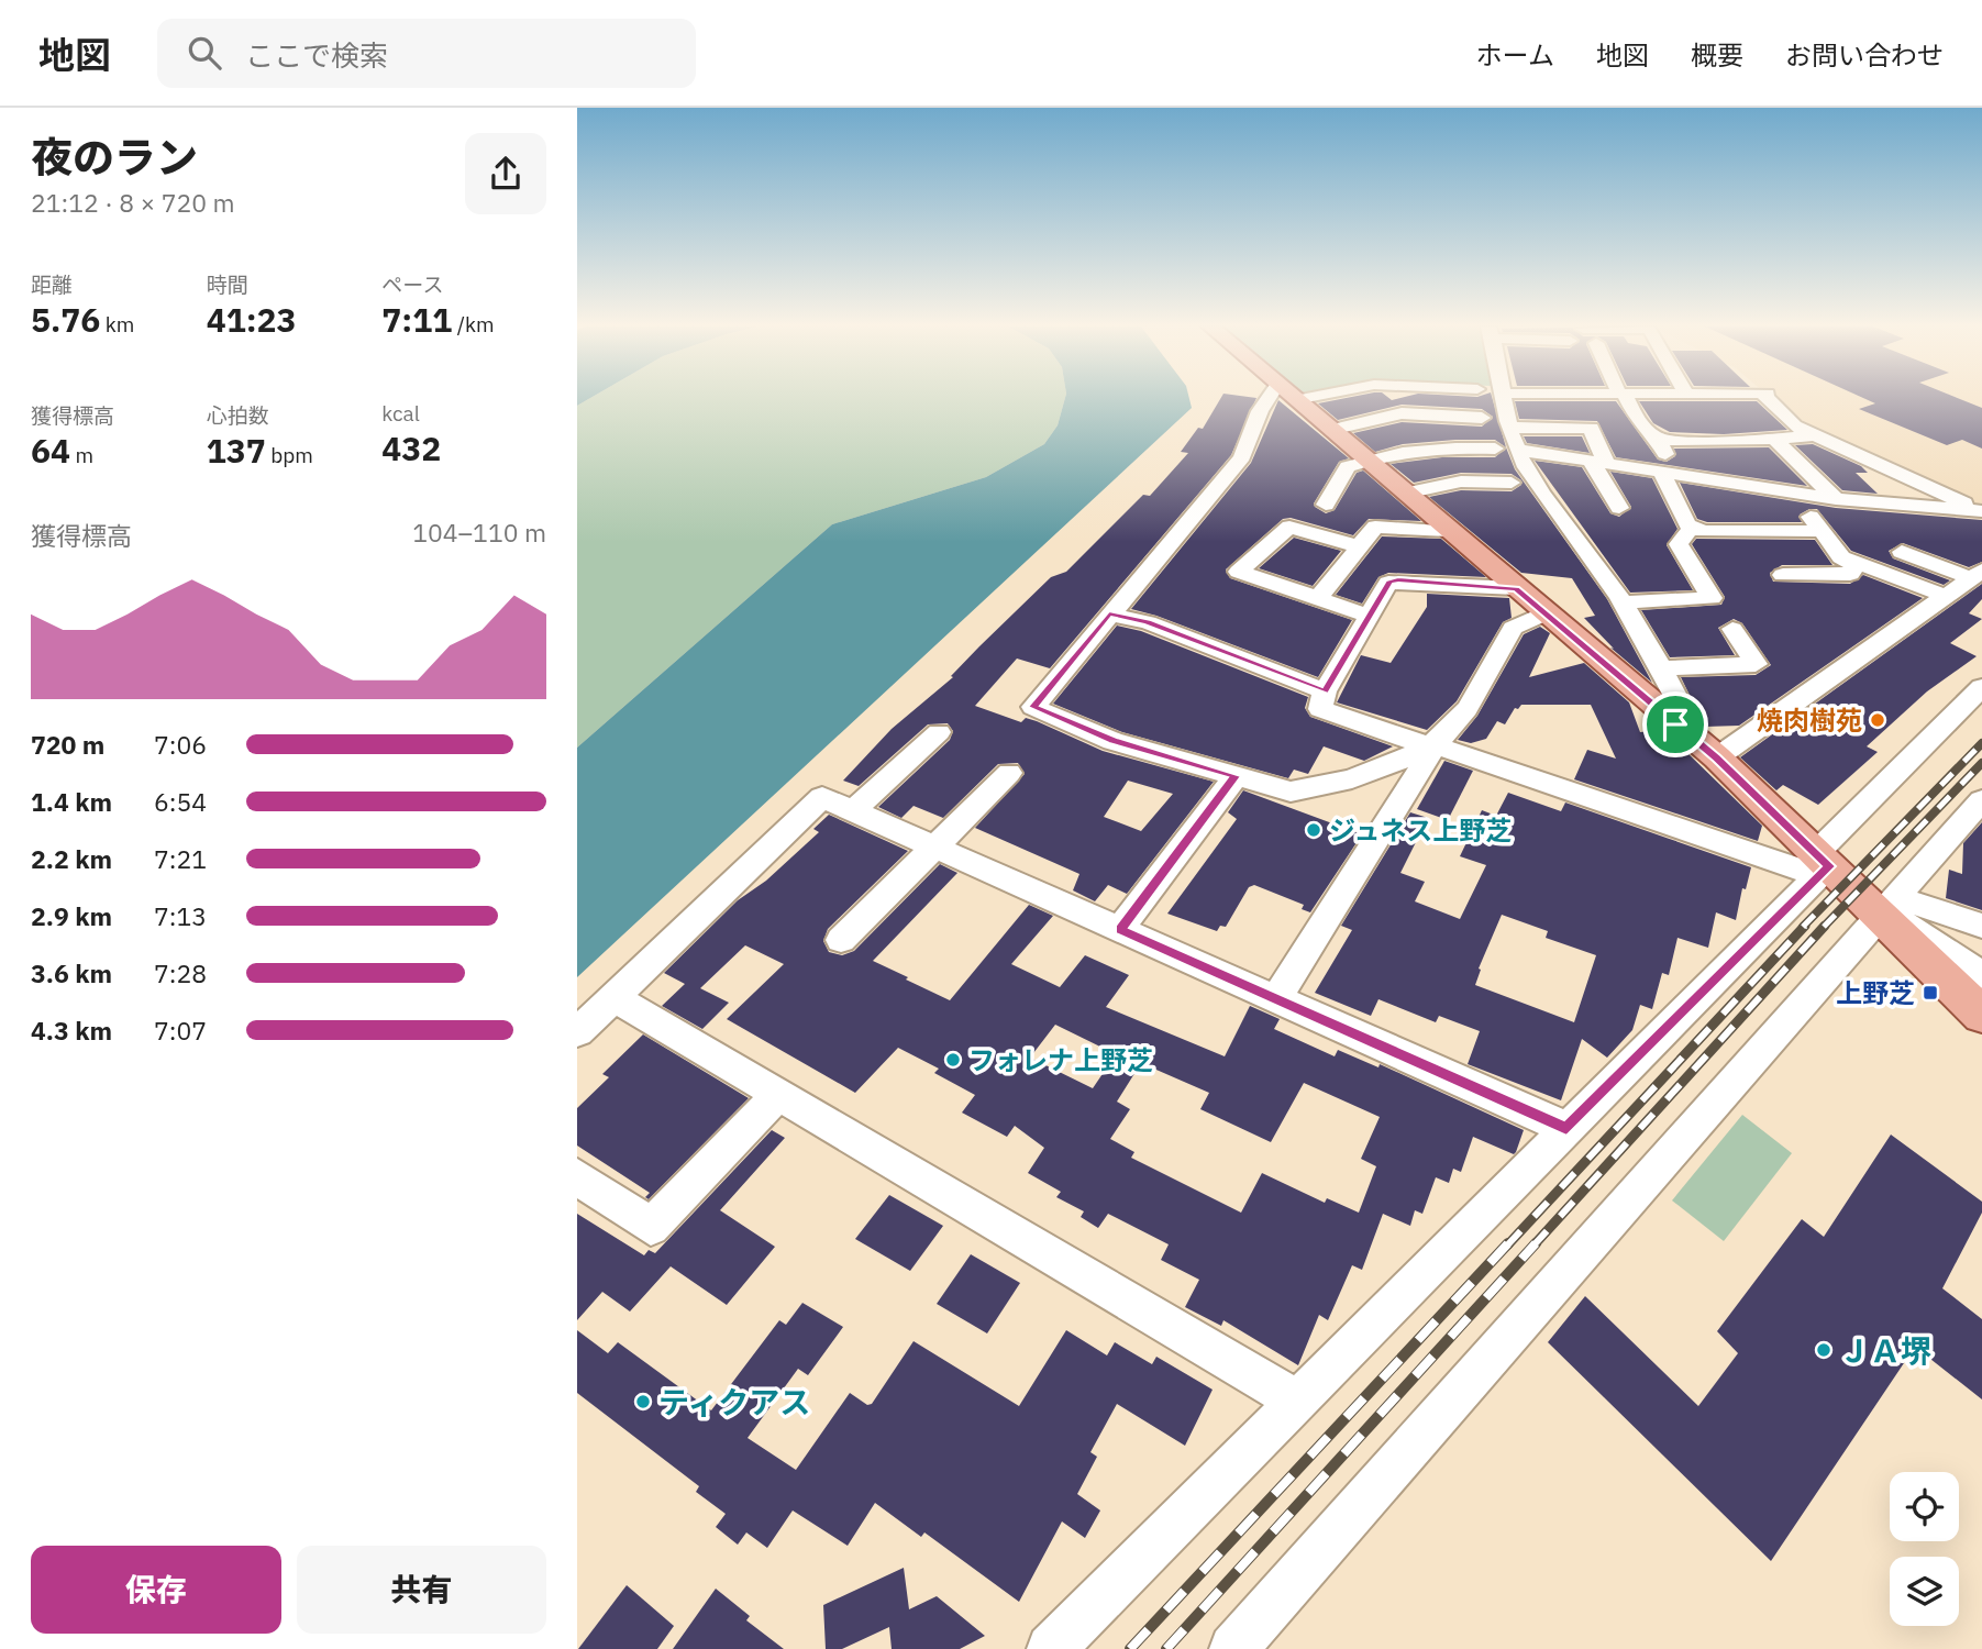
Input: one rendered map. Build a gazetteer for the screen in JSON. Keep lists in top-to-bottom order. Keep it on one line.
{"places":{"other":["焼肉樹苑","ジュネス上野芝","フォレナ上野芝","ＪＡ堺","ティクアス"],"transit":["上野芝"]},"page":{"header":"地図","search":"ここで検索","nav":["ホーム","地図","概要","お問い合わせ"],"heading":["夜のラン","21:12 · 8 × 720 m"],"stats":[["距離","5.76 km"],["時間","41:23"],["ペース","7:11 /km"],["獲得標高","64 m"],["心拍数","137 bpm"],["kcal","432"]],"chart":["獲得標高","104–110 m"],"list":[{"name":"720 m","note":"7:06"},{"name":"1.4 km","note":"6:54"},{"name":"2.2 km","note":"7:21"},{"name":"2.9 km","note":"7:13"},{"name":"3.6 km","note":"7:28"},{"name":"4.3 km","note":"7:07"}],"buttons":["保存","共有"]}}
